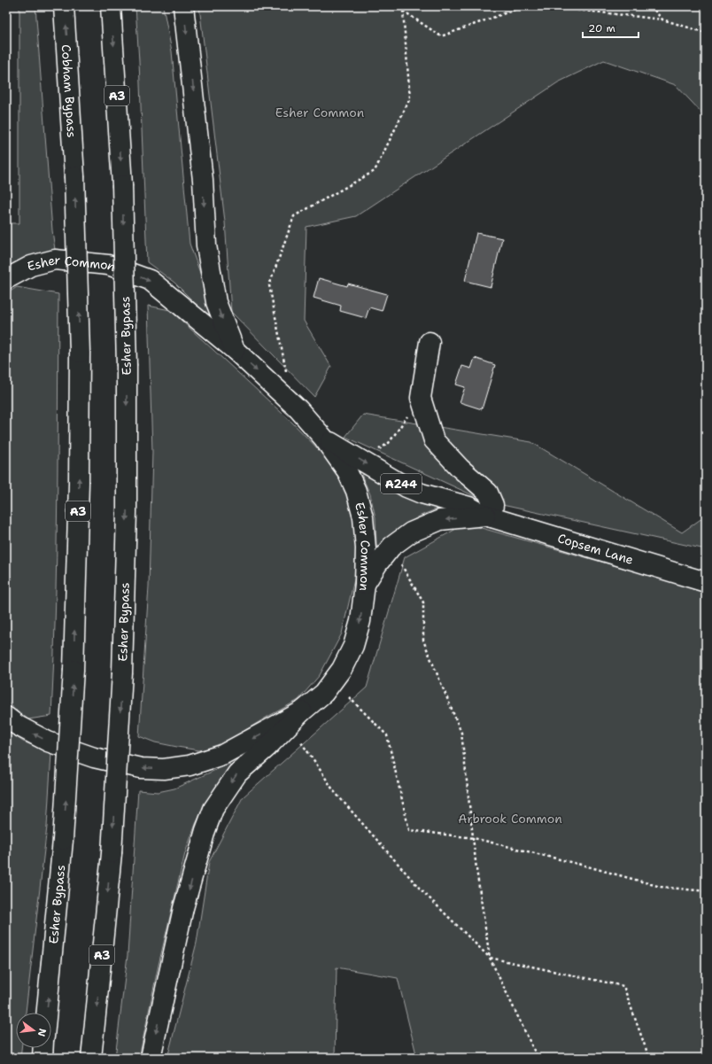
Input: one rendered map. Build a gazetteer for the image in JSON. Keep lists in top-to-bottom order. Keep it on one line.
{"streets":{"main road":["Cobham Bypass","A3","Esher Common","Esher Bypass","A244","Copsem Lane"]},"crossings":[["Cobham Bypass","Esher Bypass"],["Esher Common","Copsem Lane"]],"parks":["Esher Common","Arbrook Common"],"scale_bar":"20 m","north":"right"}
